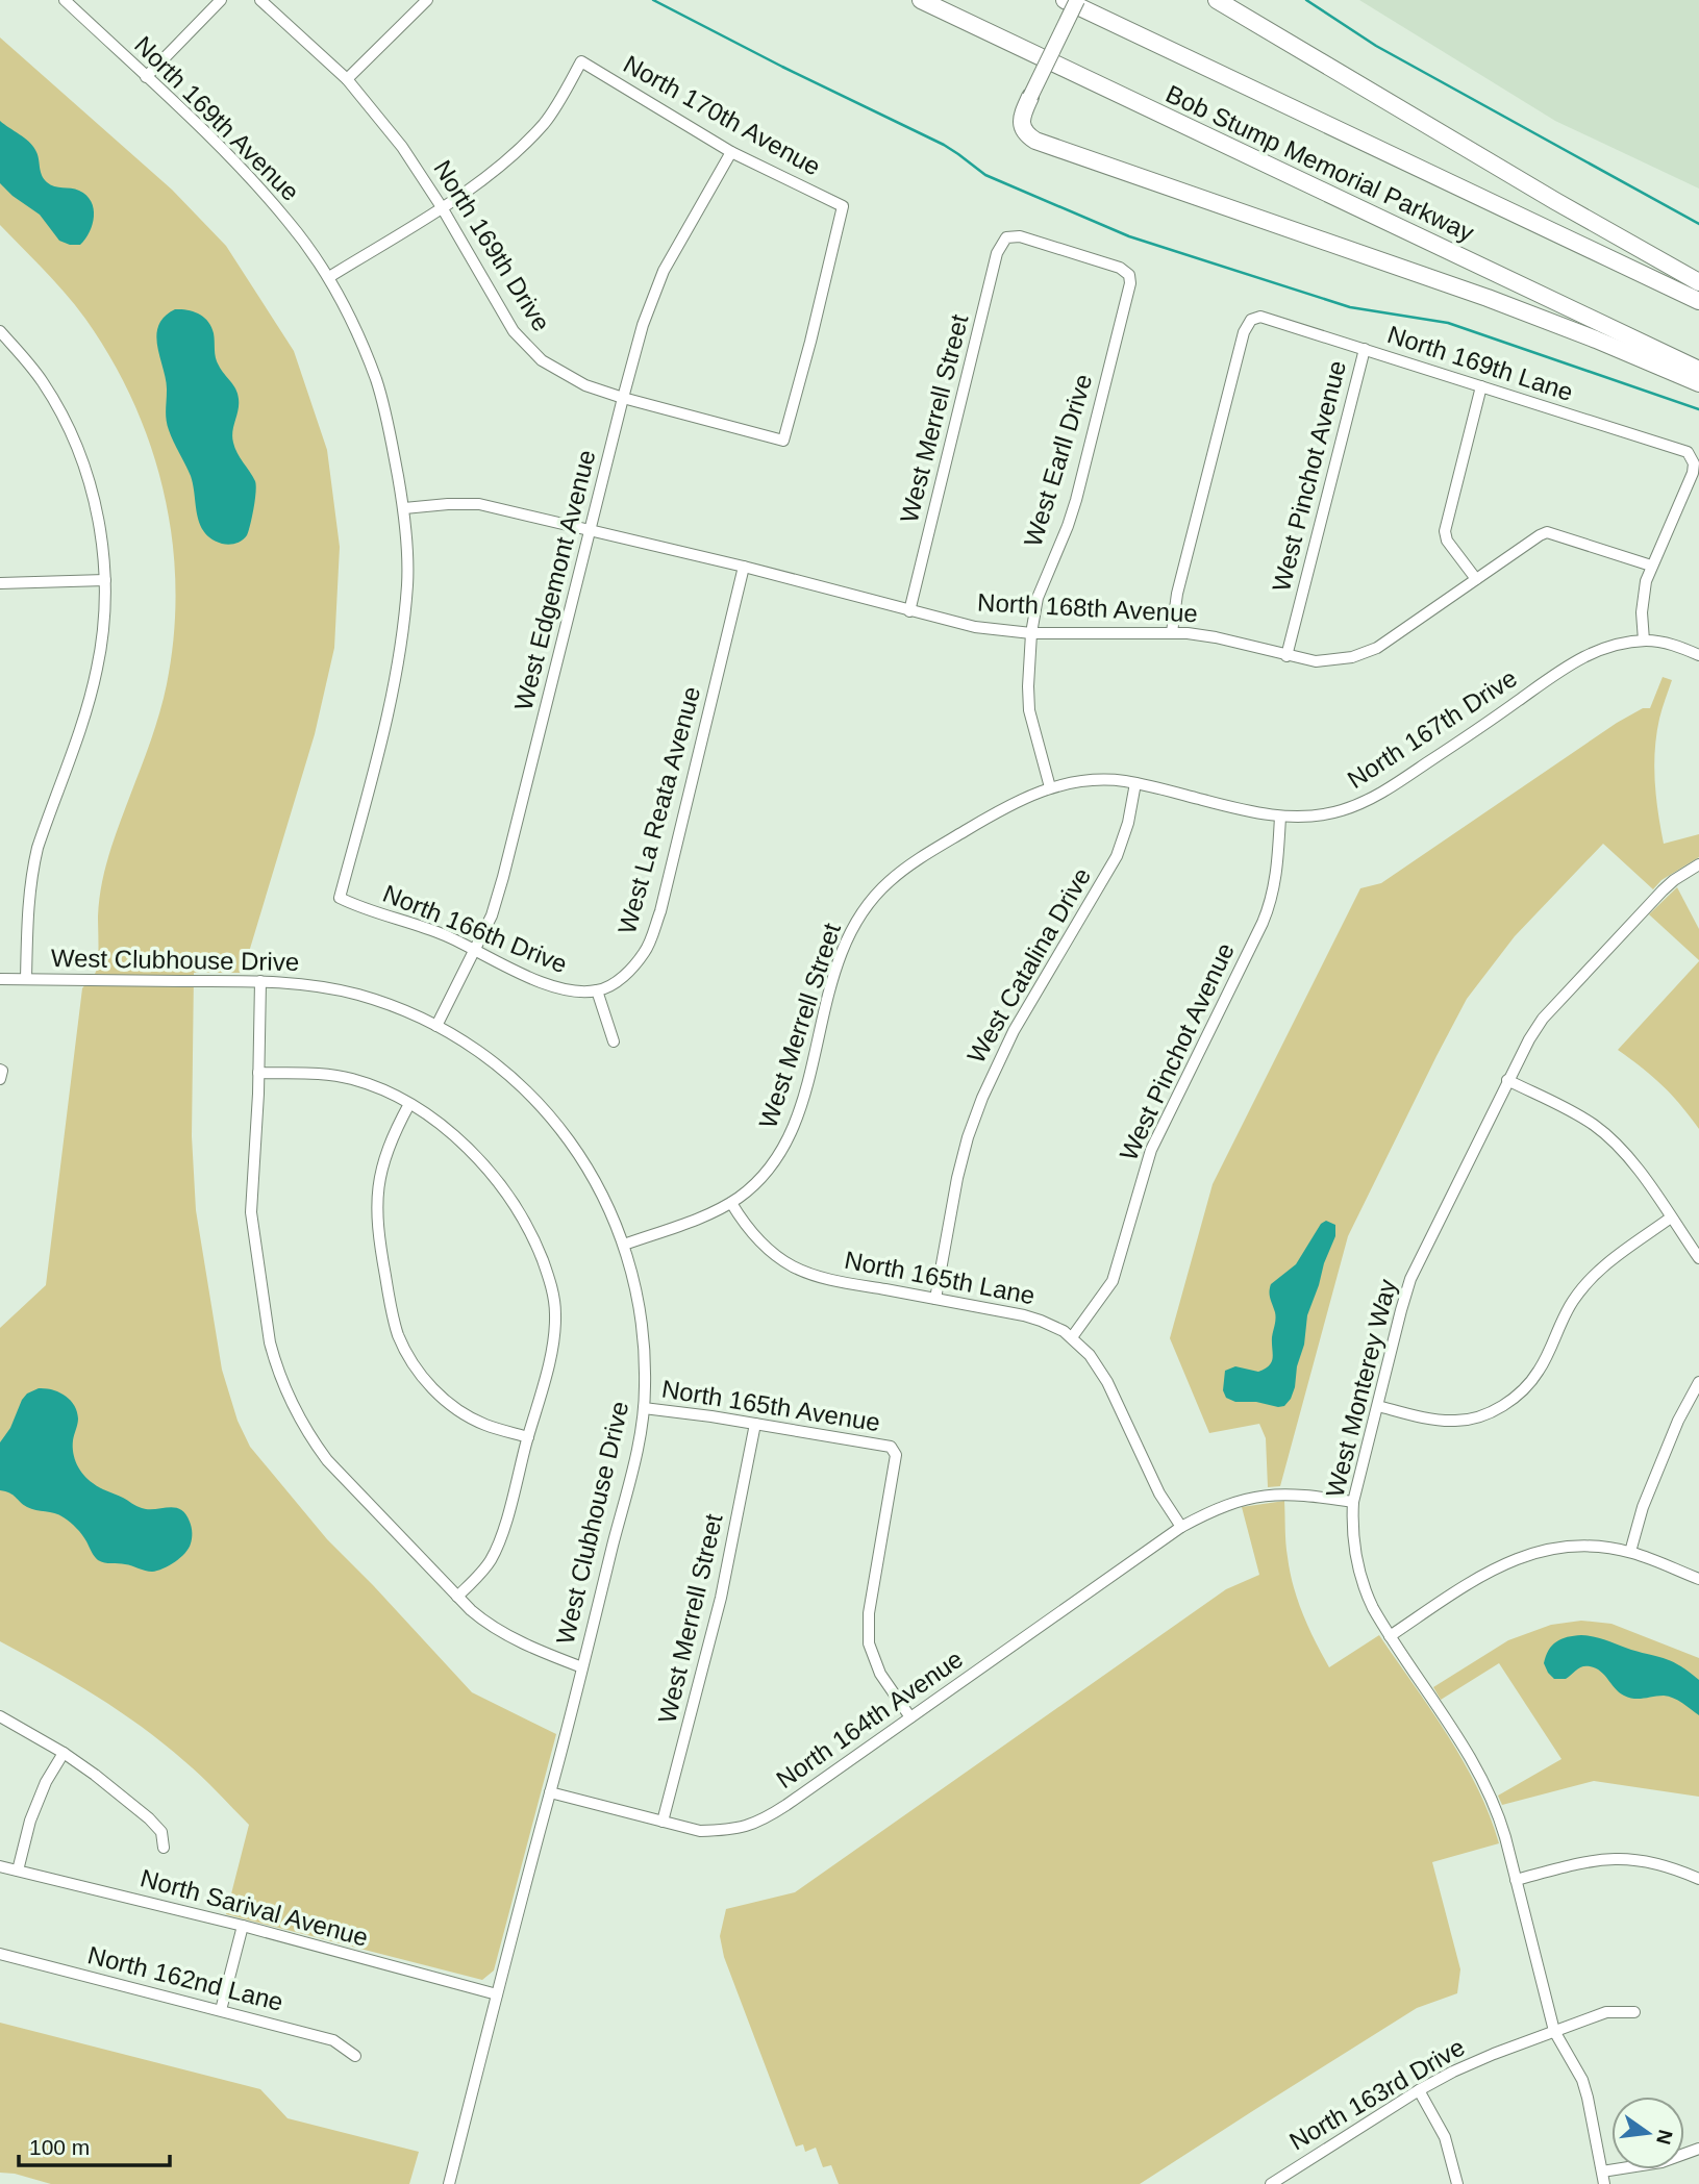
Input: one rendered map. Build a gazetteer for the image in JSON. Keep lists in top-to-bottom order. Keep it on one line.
{"streets":{"highway":["Bob Stump Memorial Parkway"],"street":["North 170th Avenue","North 169th Avenue","North 169th Drive","North 169th Lane","West Merrell Street","West Earll Drive","West Pinchot Avenue","West Edgemont Avenue","North 168th Avenue","North 167th Drive","West La Reata Avenue","North 166th Drive","West Clubhouse Drive","West Catalina Drive","North 165th Lane","West Monterey Way","North 165th Avenue","North 164th Avenue","North Sarival Avenue","North 162nd Lane","North 163rd Drive"]},"crossings":[["North 170th Avenue","North 169th Drive"],["North 170th Avenue","West Edgemont Avenue"],["North 169th Avenue","North 168th Avenue"],["North 169th Avenue","North 166th Drive"],["North 169th Drive","West Edgemont Avenue"],["North 169th Lane","West Pinchot Avenue"],["North 169th Lane","North 168th Avenue"],["West Merrell Street","West Earll Drive"],["West Merrell Street","North 168th Avenue"],["West Merrell Street","North 167th Drive"],["West Merrell Street","West Clubhouse Drive"],["West Merrell Street","North 165th Lane"],["West Merrell Street","North 165th Avenue"],["West Merrell Street","North 164th Avenue"],["West Earll Drive","North 168th Avenue"],["West Earll Drive","North 167th Drive"],["West Pinchot Avenue","North 168th Avenue"],["West Pinchot Avenue","North 167th Drive"],["West Pinchot Avenue","North 165th Lane"],["West Edgemont Avenue","North 168th Avenue"],["West Edgemont Avenue","North 166th Drive"],["West Edgemont Avenue","West Clubhouse Drive"],["North 168th Avenue","West La Reata Avenue"],["North 167th Drive","West Catalina Drive"],["West La Reata Avenue","North 166th Drive"],["West Clubhouse Drive","North 165th Avenue"],["West Clubhouse Drive","North 164th Avenue"],["West Clubhouse Drive","North Sarival Avenue"],["West Catalina Drive","North 165th Lane"],["North 165th Lane","North 164th Avenue"],["West Monterey Way","North 163rd Drive"],["North 165th Avenue","North 164th Avenue"]],"scale_bar":"100 m","north":"right"}
